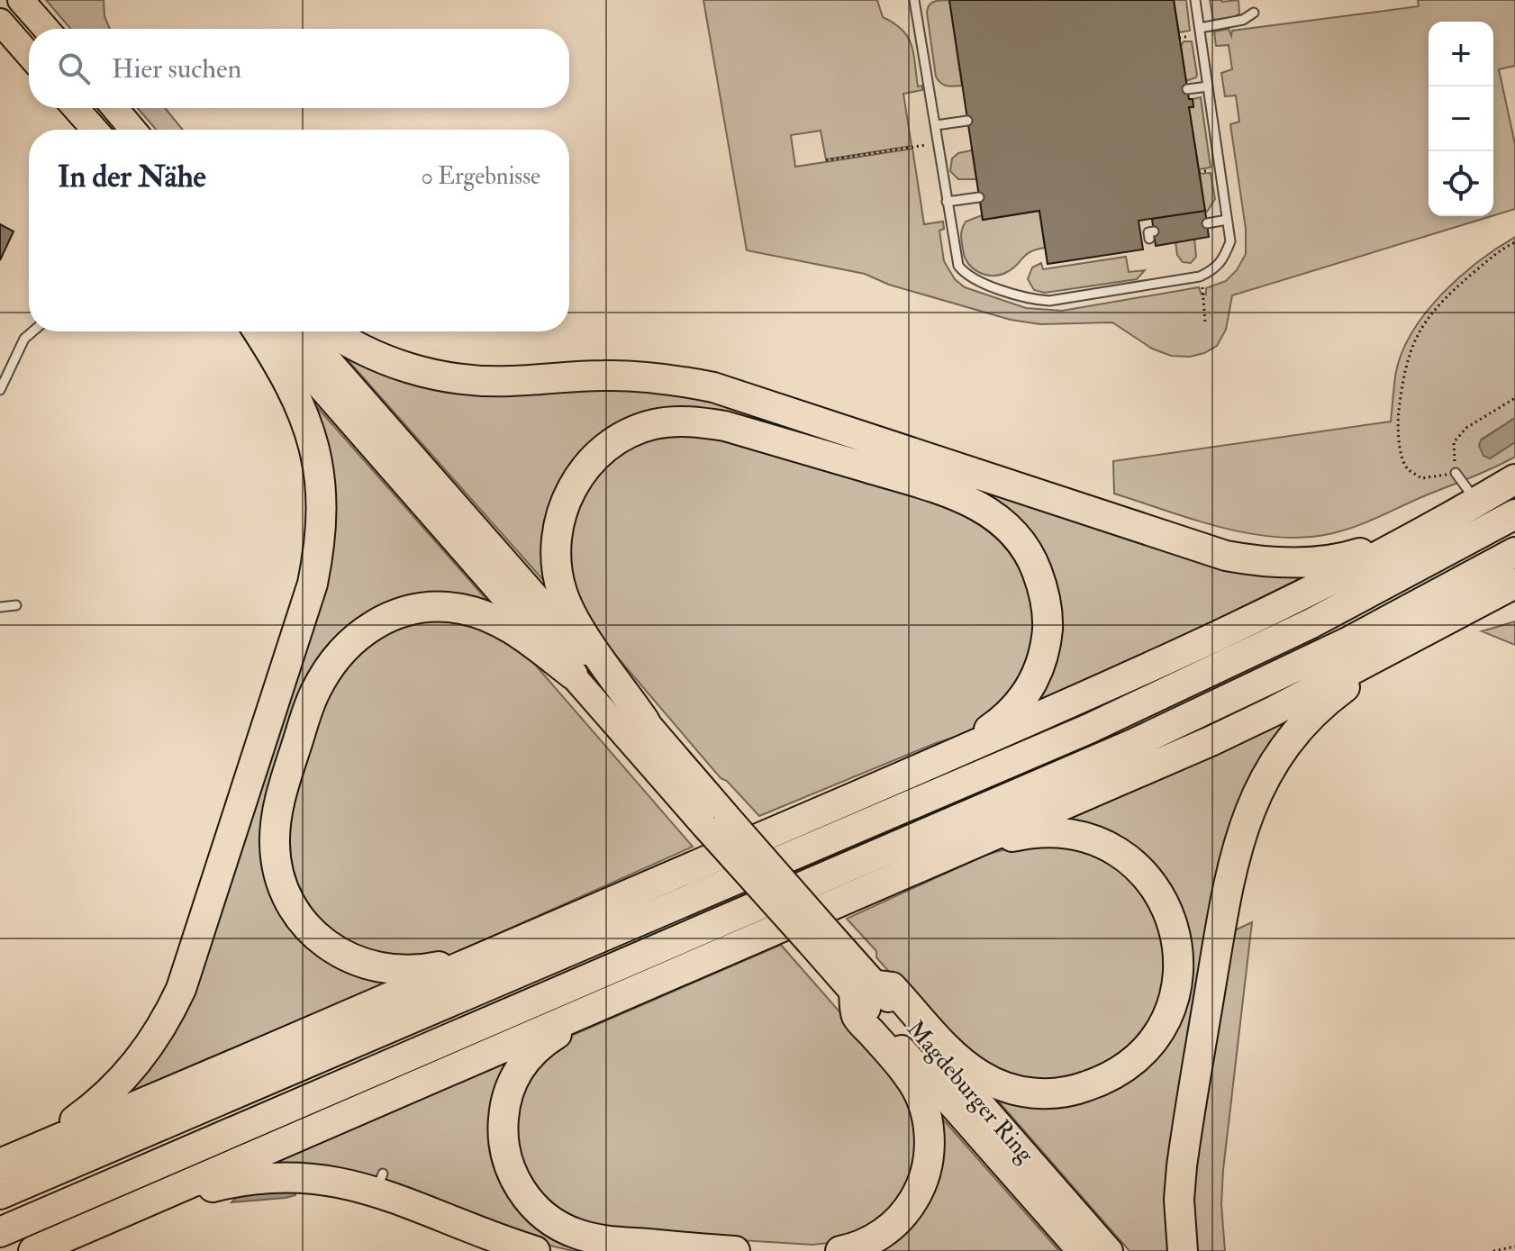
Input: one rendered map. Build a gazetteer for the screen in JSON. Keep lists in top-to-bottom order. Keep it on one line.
{"streets":{"highway":["Magdeburger Ring"]},"page":{"map_buttons":["+","−"],"search":"Hier suchen","heading":["In der Nähe","0 Ergebnisse"]}}
